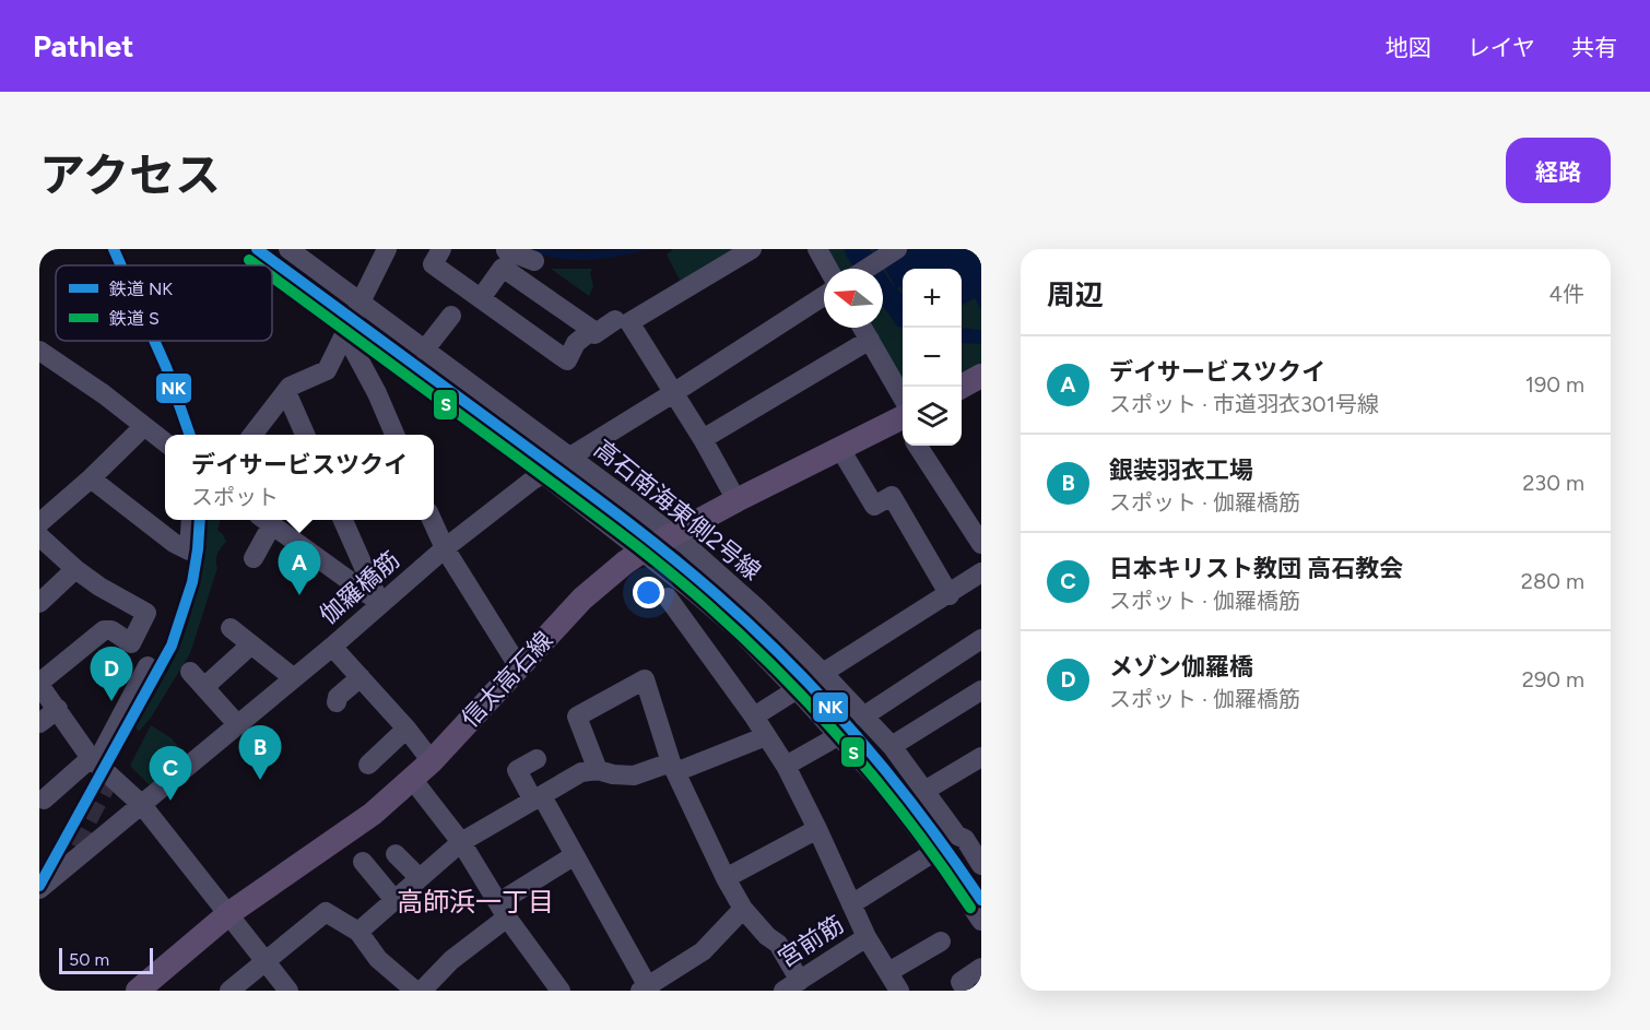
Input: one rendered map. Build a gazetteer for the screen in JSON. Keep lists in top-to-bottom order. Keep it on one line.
{"streets":{"main road":["信太高石線"],"street":["高石南海東側2号線","伽羅橋筋","宮前筋"]},"crossings":[["高石南海東側2号線","伽羅橋筋"],["高石南海東側2号線","信太高石線"]],"districts":["高師浜一丁目"],"lines":["rail line NK","rail line S"],"legend":["鉄道 NK","鉄道 S"],"scale_bar":"50 m","north":"left","page":{"header":"Pathlet","nav":["地図","レイヤ","共有"],"title":"アクセス","buttons":"経路","heading":["周辺","4件"],"map_buttons":["+","−"],"list":[{"mark":"A","name":"デイサービスツクイ","note":"スポット · 市道羽衣301号線","value":"190 m"},{"mark":"B","name":"銀装羽衣工場","note":"スポット · 伽羅橋筋","value":"230 m"},{"mark":"C","name":"日本キリスト教団 高石教会","note":"スポット · 伽羅橋筋","value":"280 m"},{"mark":"D","name":"メゾン伽羅橋","note":"スポット · 伽羅橋筋","value":"290 m"}],"popup":["デイサービスツクイ","スポット"],"pins":["A","D","B","C"],"scale":"50 m"}}
